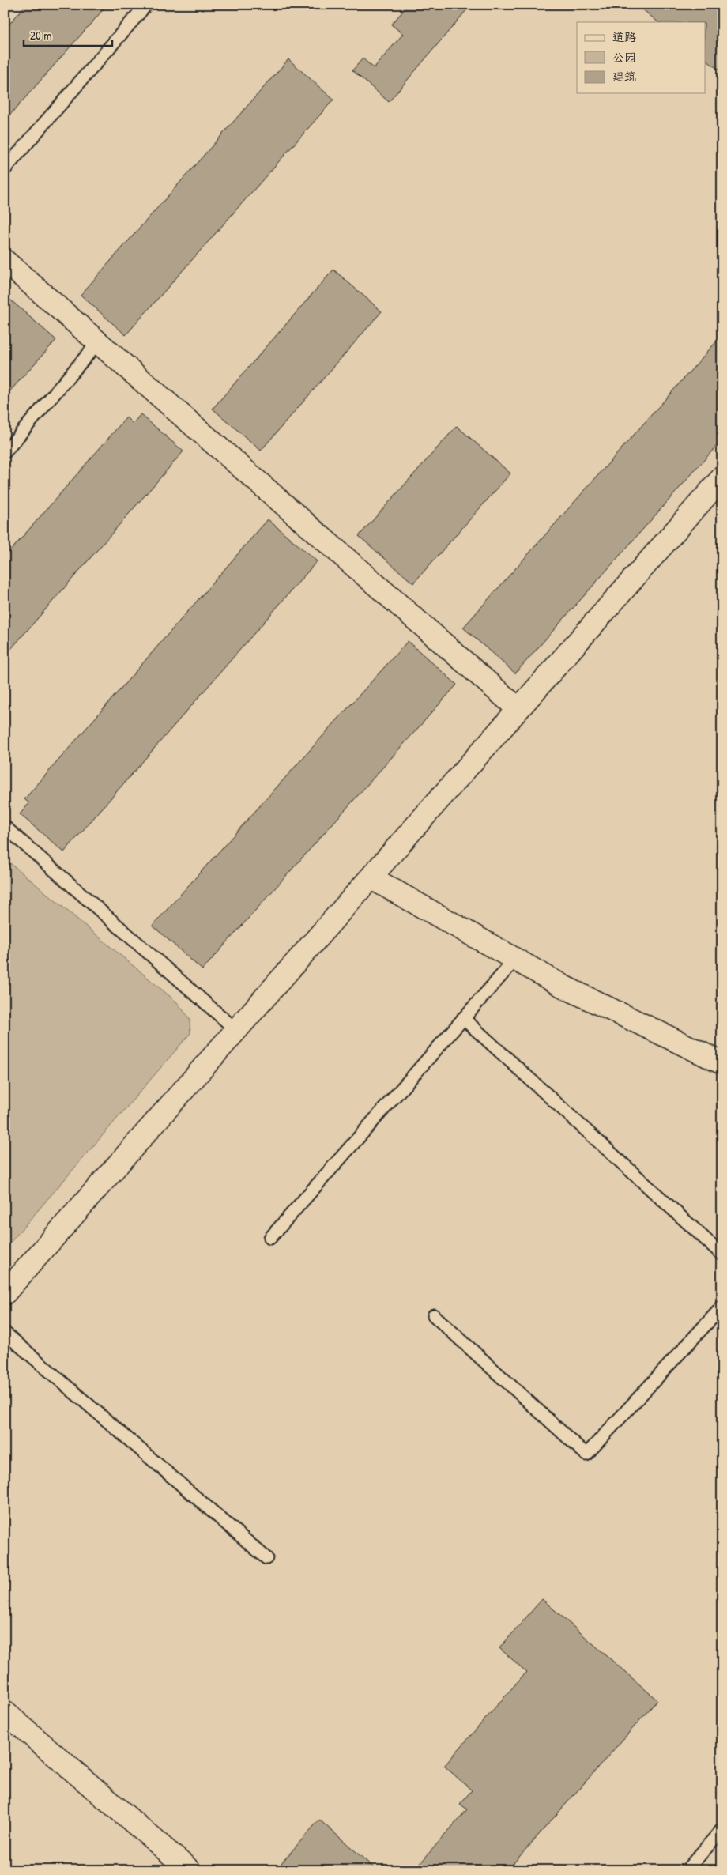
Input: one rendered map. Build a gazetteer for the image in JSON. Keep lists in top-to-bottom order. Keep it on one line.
{"legend":["道路","公园","建筑"],"scale_bar":"20 m"}
